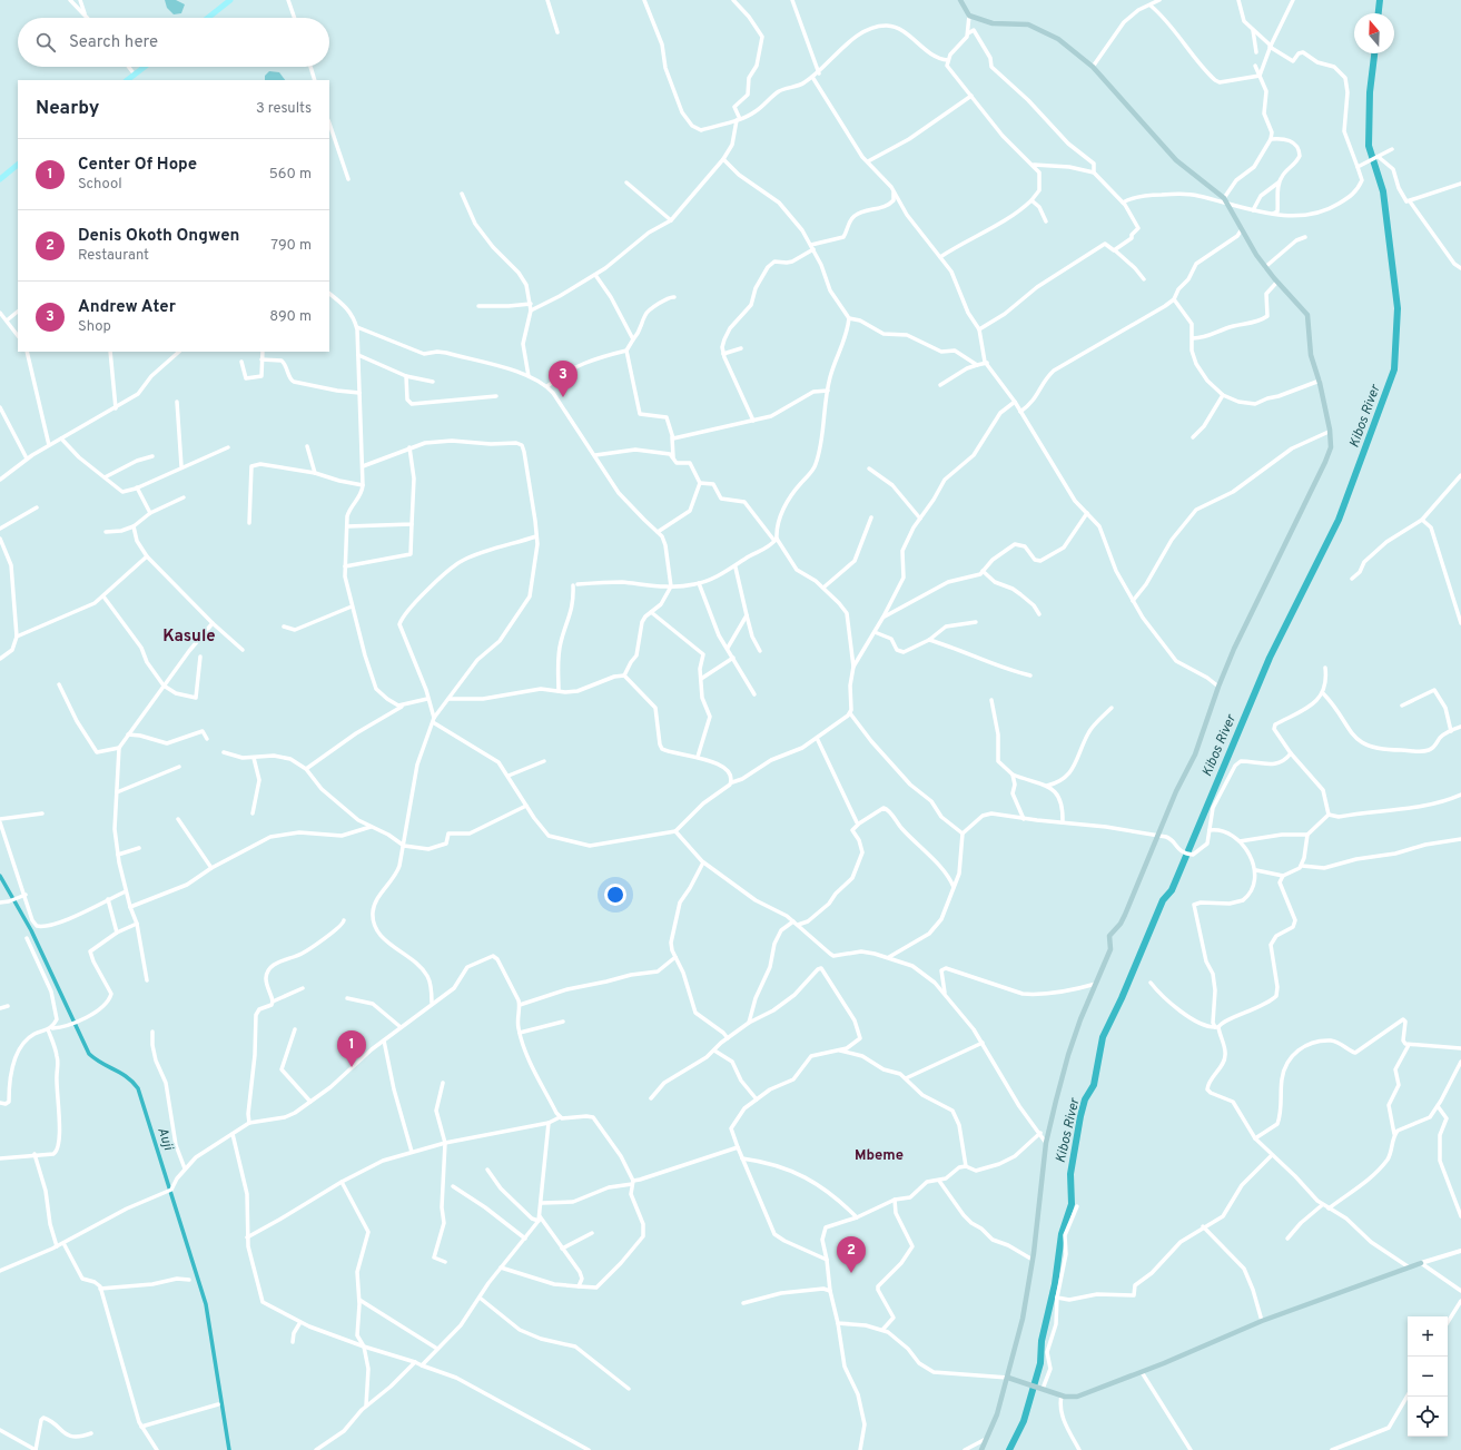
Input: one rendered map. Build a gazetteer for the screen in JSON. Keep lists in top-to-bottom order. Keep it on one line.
{"districts":["Kasule","Mbeme"],"water":["Kibos River","Auji"],"north":"top","page":{"search":"Search here","heading":["Nearby","3 results"],"list":[{"mark":"1","name":"Center Of Hope","note":"School","value":"560 m"},{"mark":"2","name":"Denis Okoth Ongwen","note":"Restaurant","value":"790 m"},{"mark":"3","name":"Andrew Ater","note":"Shop","value":"890 m"}],"pins":["3","1","2"],"map_buttons":["+","−"]}}
